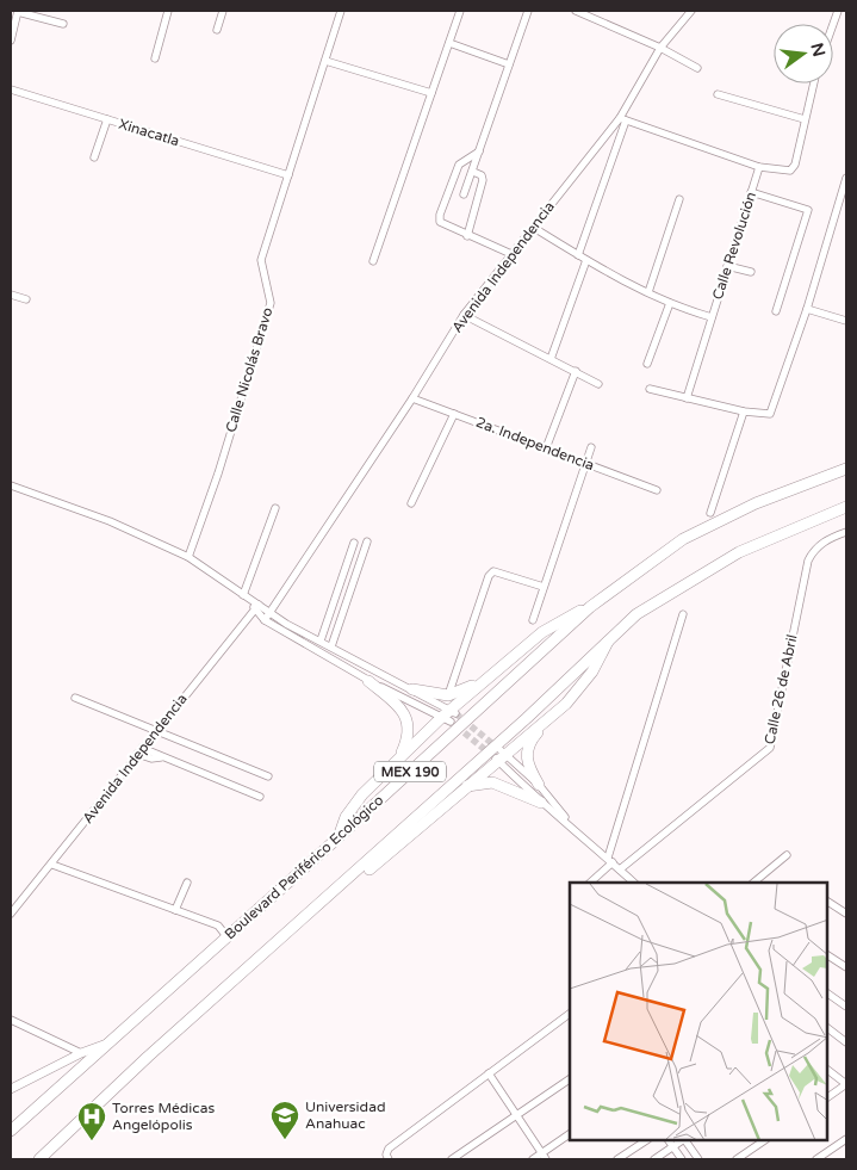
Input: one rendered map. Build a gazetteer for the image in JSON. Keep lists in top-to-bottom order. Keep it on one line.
{"streets":{"highway":["MEX 190","Boulevard Periférico Ecológico"],"street":["Xinacatla","Calle Revolución","Avenida Independencia","Calle Nicolás Bravo","2a. Independencia","Calle 26 de Abril"]},"crossings":[["Xinacatla","Calle Nicolás Bravo"],["Avenida Independencia","2a. Independencia"]],"places":{"school or university":["Universidad Anahuac"],"hospital":["Torres Médicas Angelópolis"]},"north":"right"}
